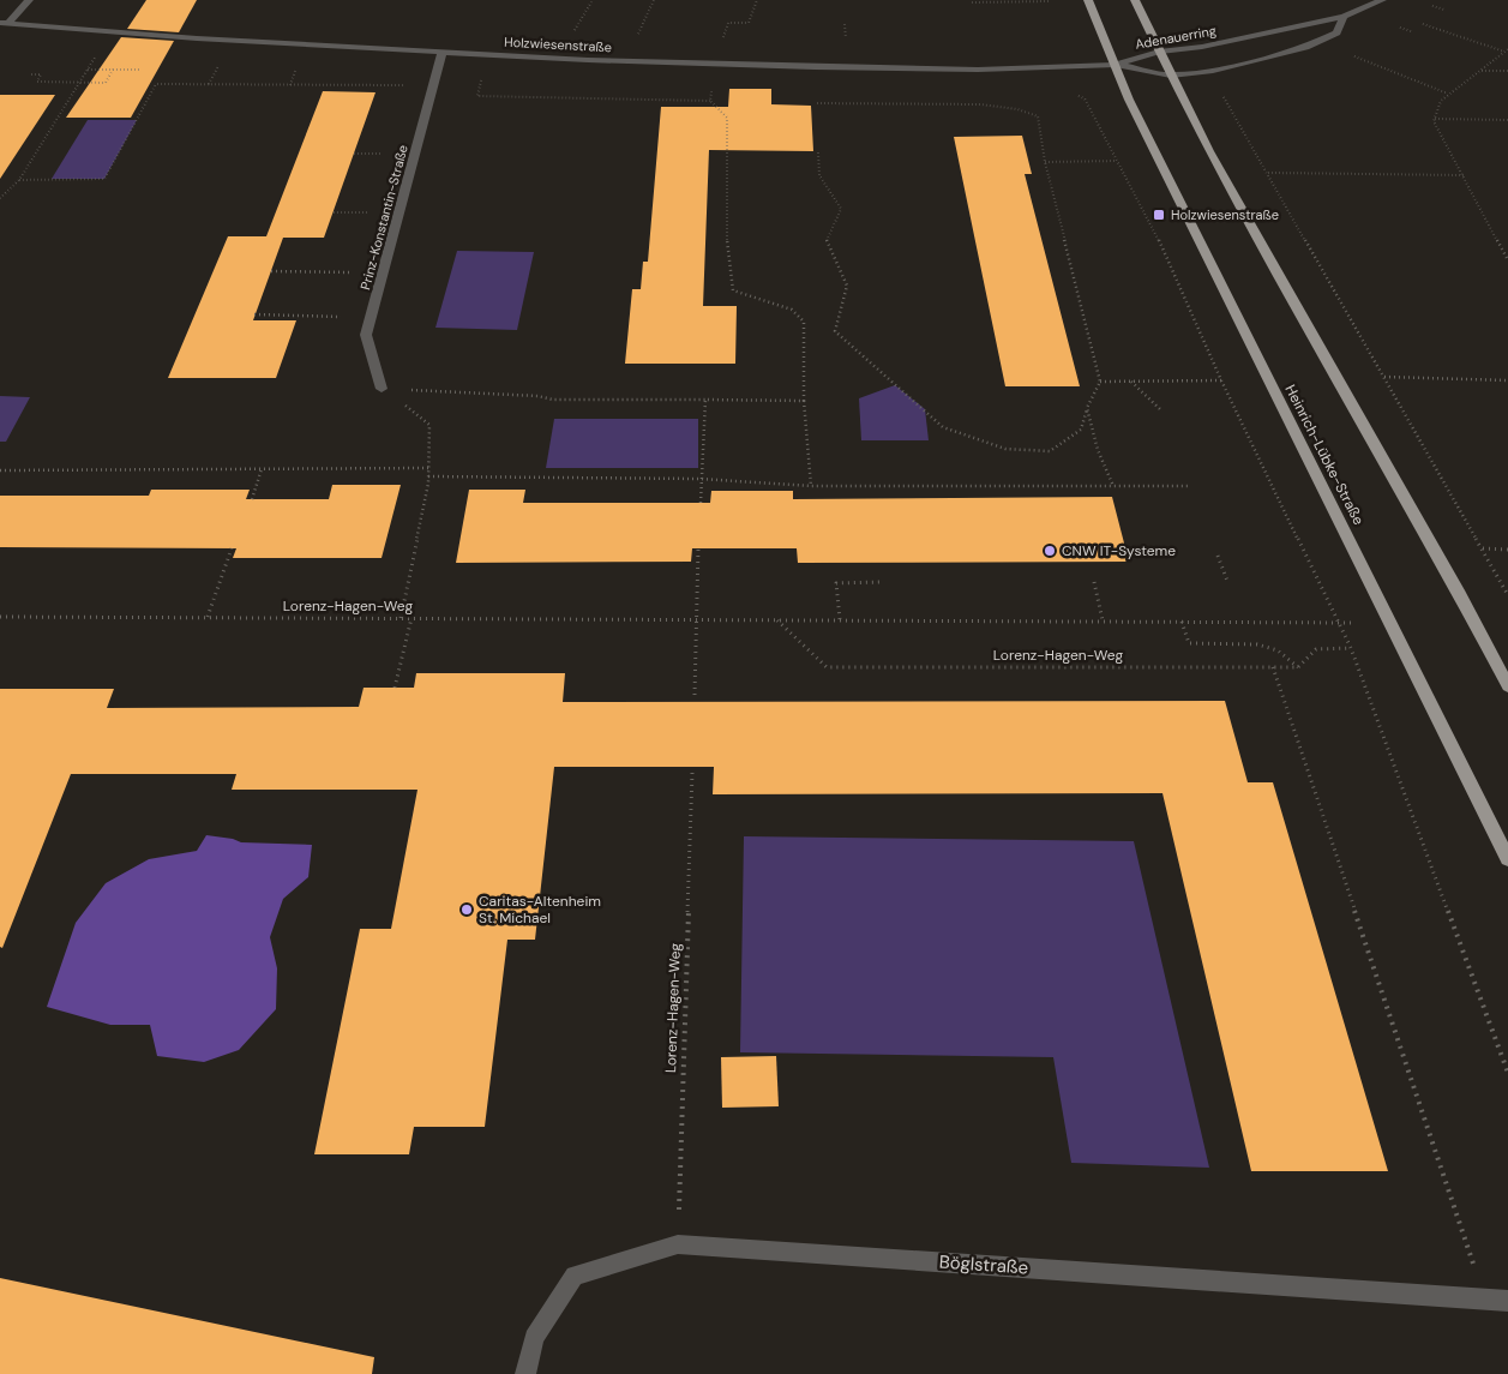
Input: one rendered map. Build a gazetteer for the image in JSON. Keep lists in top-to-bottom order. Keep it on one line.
{"streets":{"main road":["Heinrich-Lübke-Straße"],"street":["Adenauerring","Holzwiesenstraße","Prinz-Konstantin-Straße","Böglstraße"],"path":["Lorenz-Hagen-Weg"]},"crossings":[["Adenauerring","Holzwiesenstraße"],["Adenauerring","Heinrich-Lübke-Straße"],["Holzwiesenstraße","Prinz-Konstantin-Straße"],["Holzwiesenstraße","Heinrich-Lübke-Straße"],["Lorenz-Hagen-Weg","Böglstraße"]],"places":{"transit":["Holzwiesenstraße"],"other":["CNW IT-Systeme","Caritas-Altenheim St. Michael"]}}
